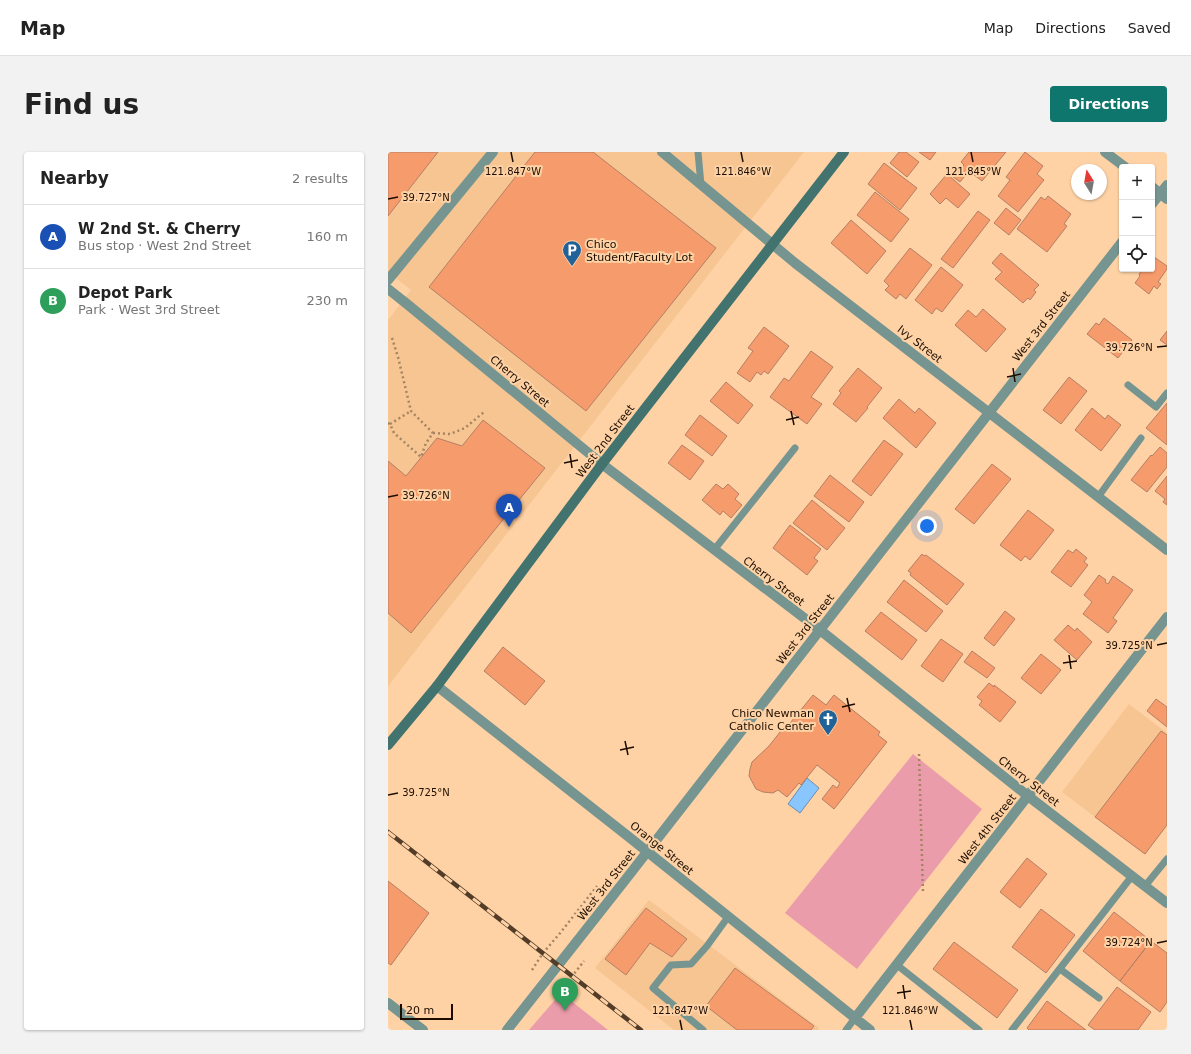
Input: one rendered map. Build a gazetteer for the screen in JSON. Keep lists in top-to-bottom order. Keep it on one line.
{"streets":{"street":["West 3rd Street","Ivy Street","Cherry Street","West 2nd Street","West 4th Street","Orange Street"]},"crossings":[["West 3rd Street","Ivy Street"],["West 3rd Street","Cherry Street"],["West 3rd Street","Orange Street"],["Ivy Street","West 2nd Street"],["Cherry Street","West 2nd Street"],["Cherry Street","West 4th Street"],["West 2nd Street","Orange Street"],["West 4th Street","Orange Street"]],"places":{"parking":["Chico Student/Faculty Lot"],"church":["Chico Newman Catholic Center"]},"scale_bar":"20 m","north":"top","page":{"header":"Map","nav":["Map","Directions","Saved"],"buttons":"Directions","title":"Find us","heading":["Nearby","2 results"],"map_buttons":["+","−"],"list":[{"mark":"A","name":"W 2nd St. & Cherry","note":"Bus stop · West 2nd Street","value":"160 m"},{"mark":"B","name":"Depot Park","note":"Park · West 3rd Street","value":"230 m"}],"pins":["A","B"],"scale":"20 m"},"coordinates":["121.847°W","121.846°W","121.845°W","39.727°N","39.726°N","39.725°N","39.724°N"]}
